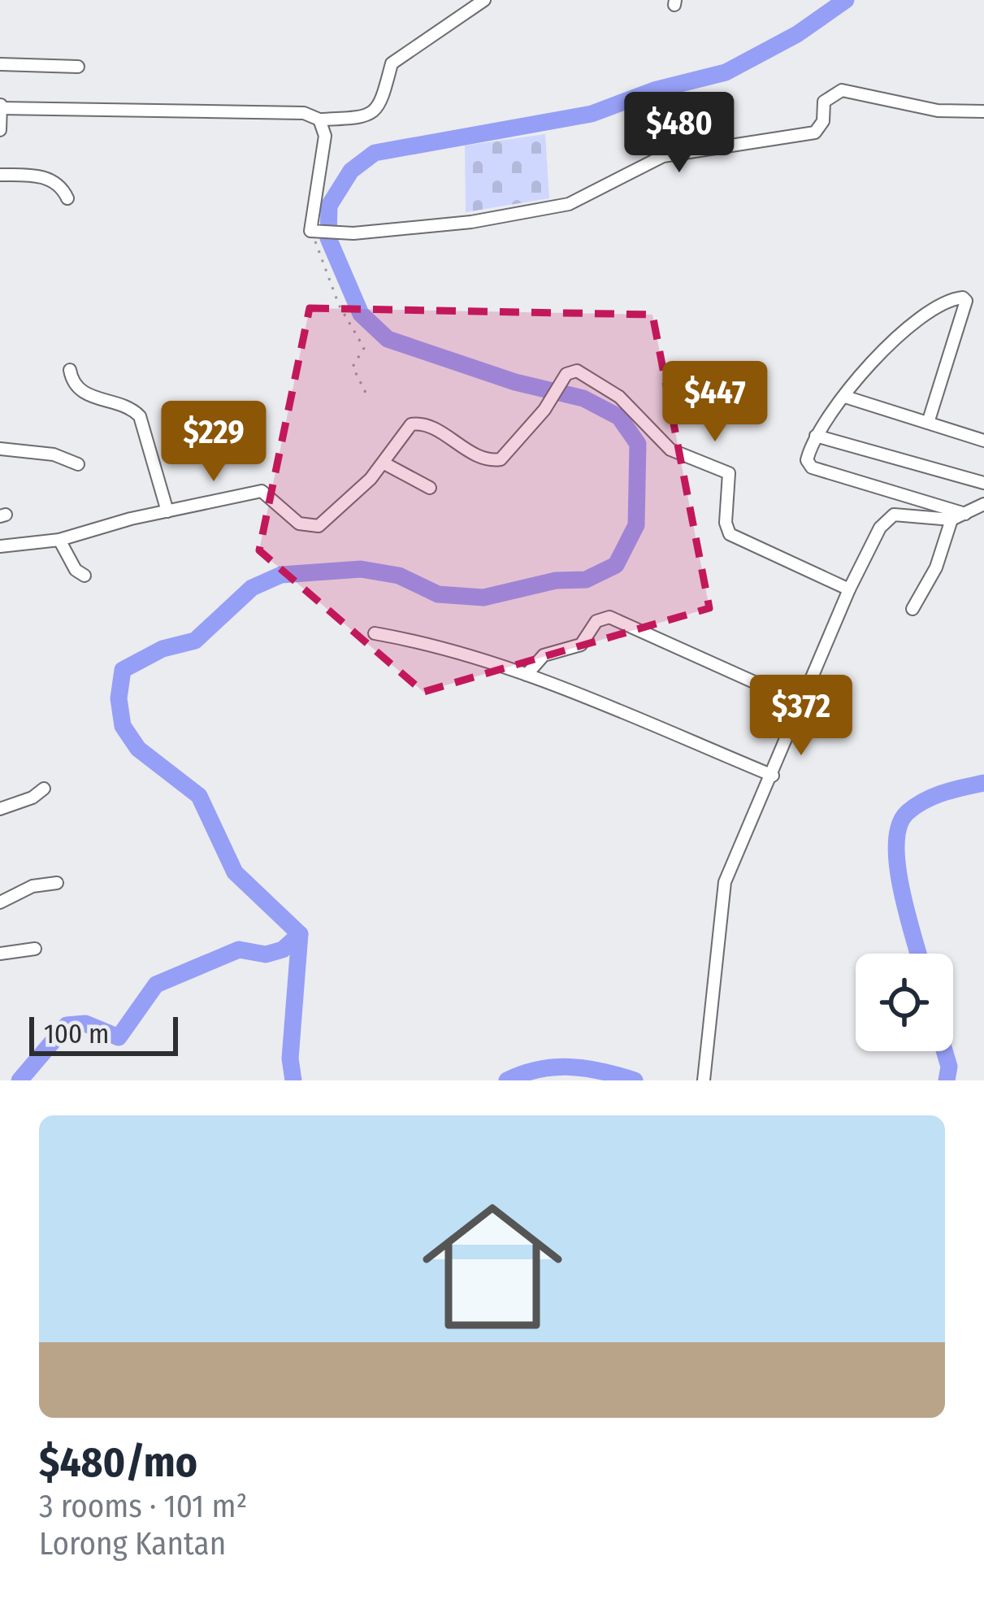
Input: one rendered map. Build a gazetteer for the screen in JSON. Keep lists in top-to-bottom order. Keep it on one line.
{"scale_bar":"100 m","page":{"price":["$480","$447","$229","$372"],"scale":"100 m","list":[{"name":"$480/mo","note":"3 rooms · 101 m² · Lorong Kantan"}]}}
